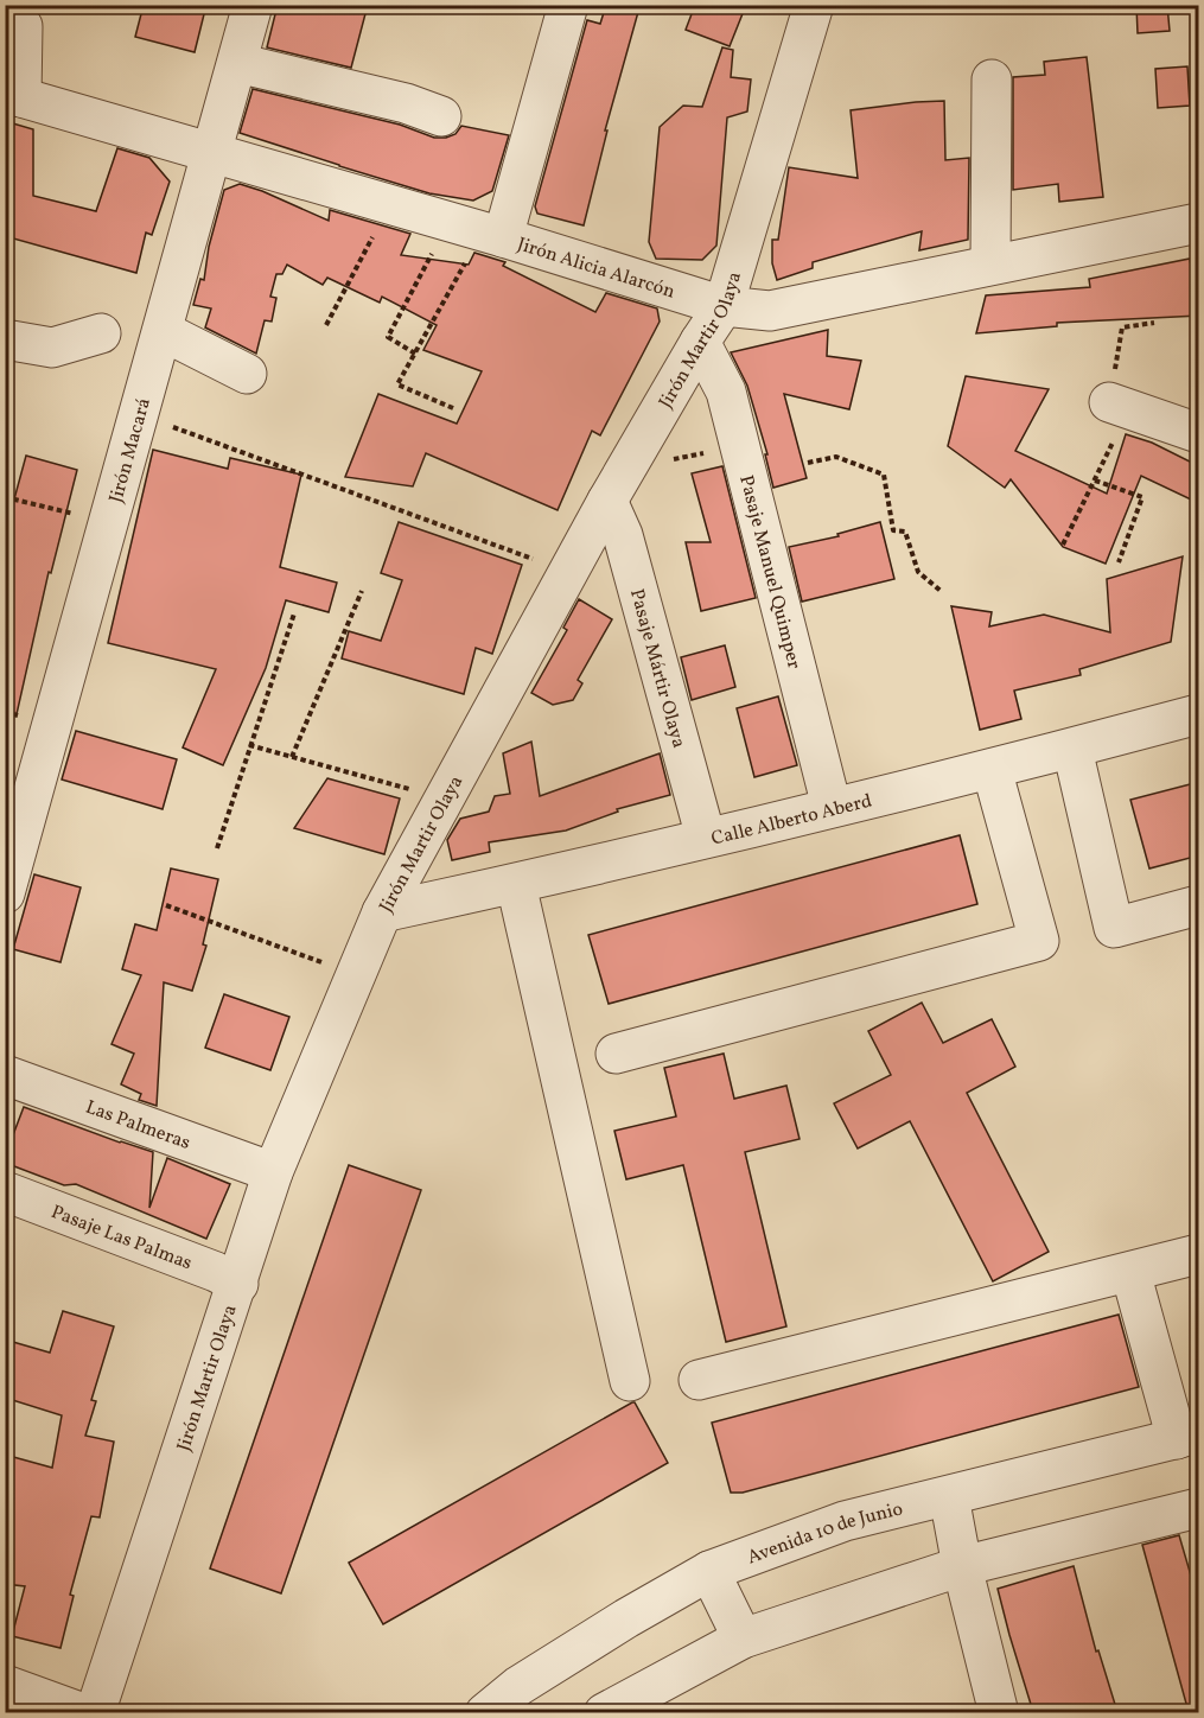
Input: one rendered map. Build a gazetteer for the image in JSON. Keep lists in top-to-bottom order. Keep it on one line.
{"streets":{"street":["Jirón Alicia Alarcón","Jirón Martir Olaya","Jirón Macará","Pasaje Manuel Quimper","Pasaje Mártir Olaya","Calle Alberto Aberd","Las Palmeras","Pasaje Las Palmas","Avenida 10 de Junio"]},"crossings":[["Jirón Alicia Alarcón","Jirón Martir Olaya"],["Jirón Alicia Alarcón","Jirón Macará"],["Jirón Martir Olaya","Pasaje Manuel Quimper"],["Jirón Martir Olaya","Pasaje Mártir Olaya"],["Jirón Martir Olaya","Calle Alberto Aberd"],["Jirón Martir Olaya","Las Palmeras"],["Jirón Martir Olaya","Pasaje Las Palmas"],["Pasaje Manuel Quimper","Calle Alberto Aberd"],["Pasaje Mártir Olaya","Calle Alberto Aberd"]]}
